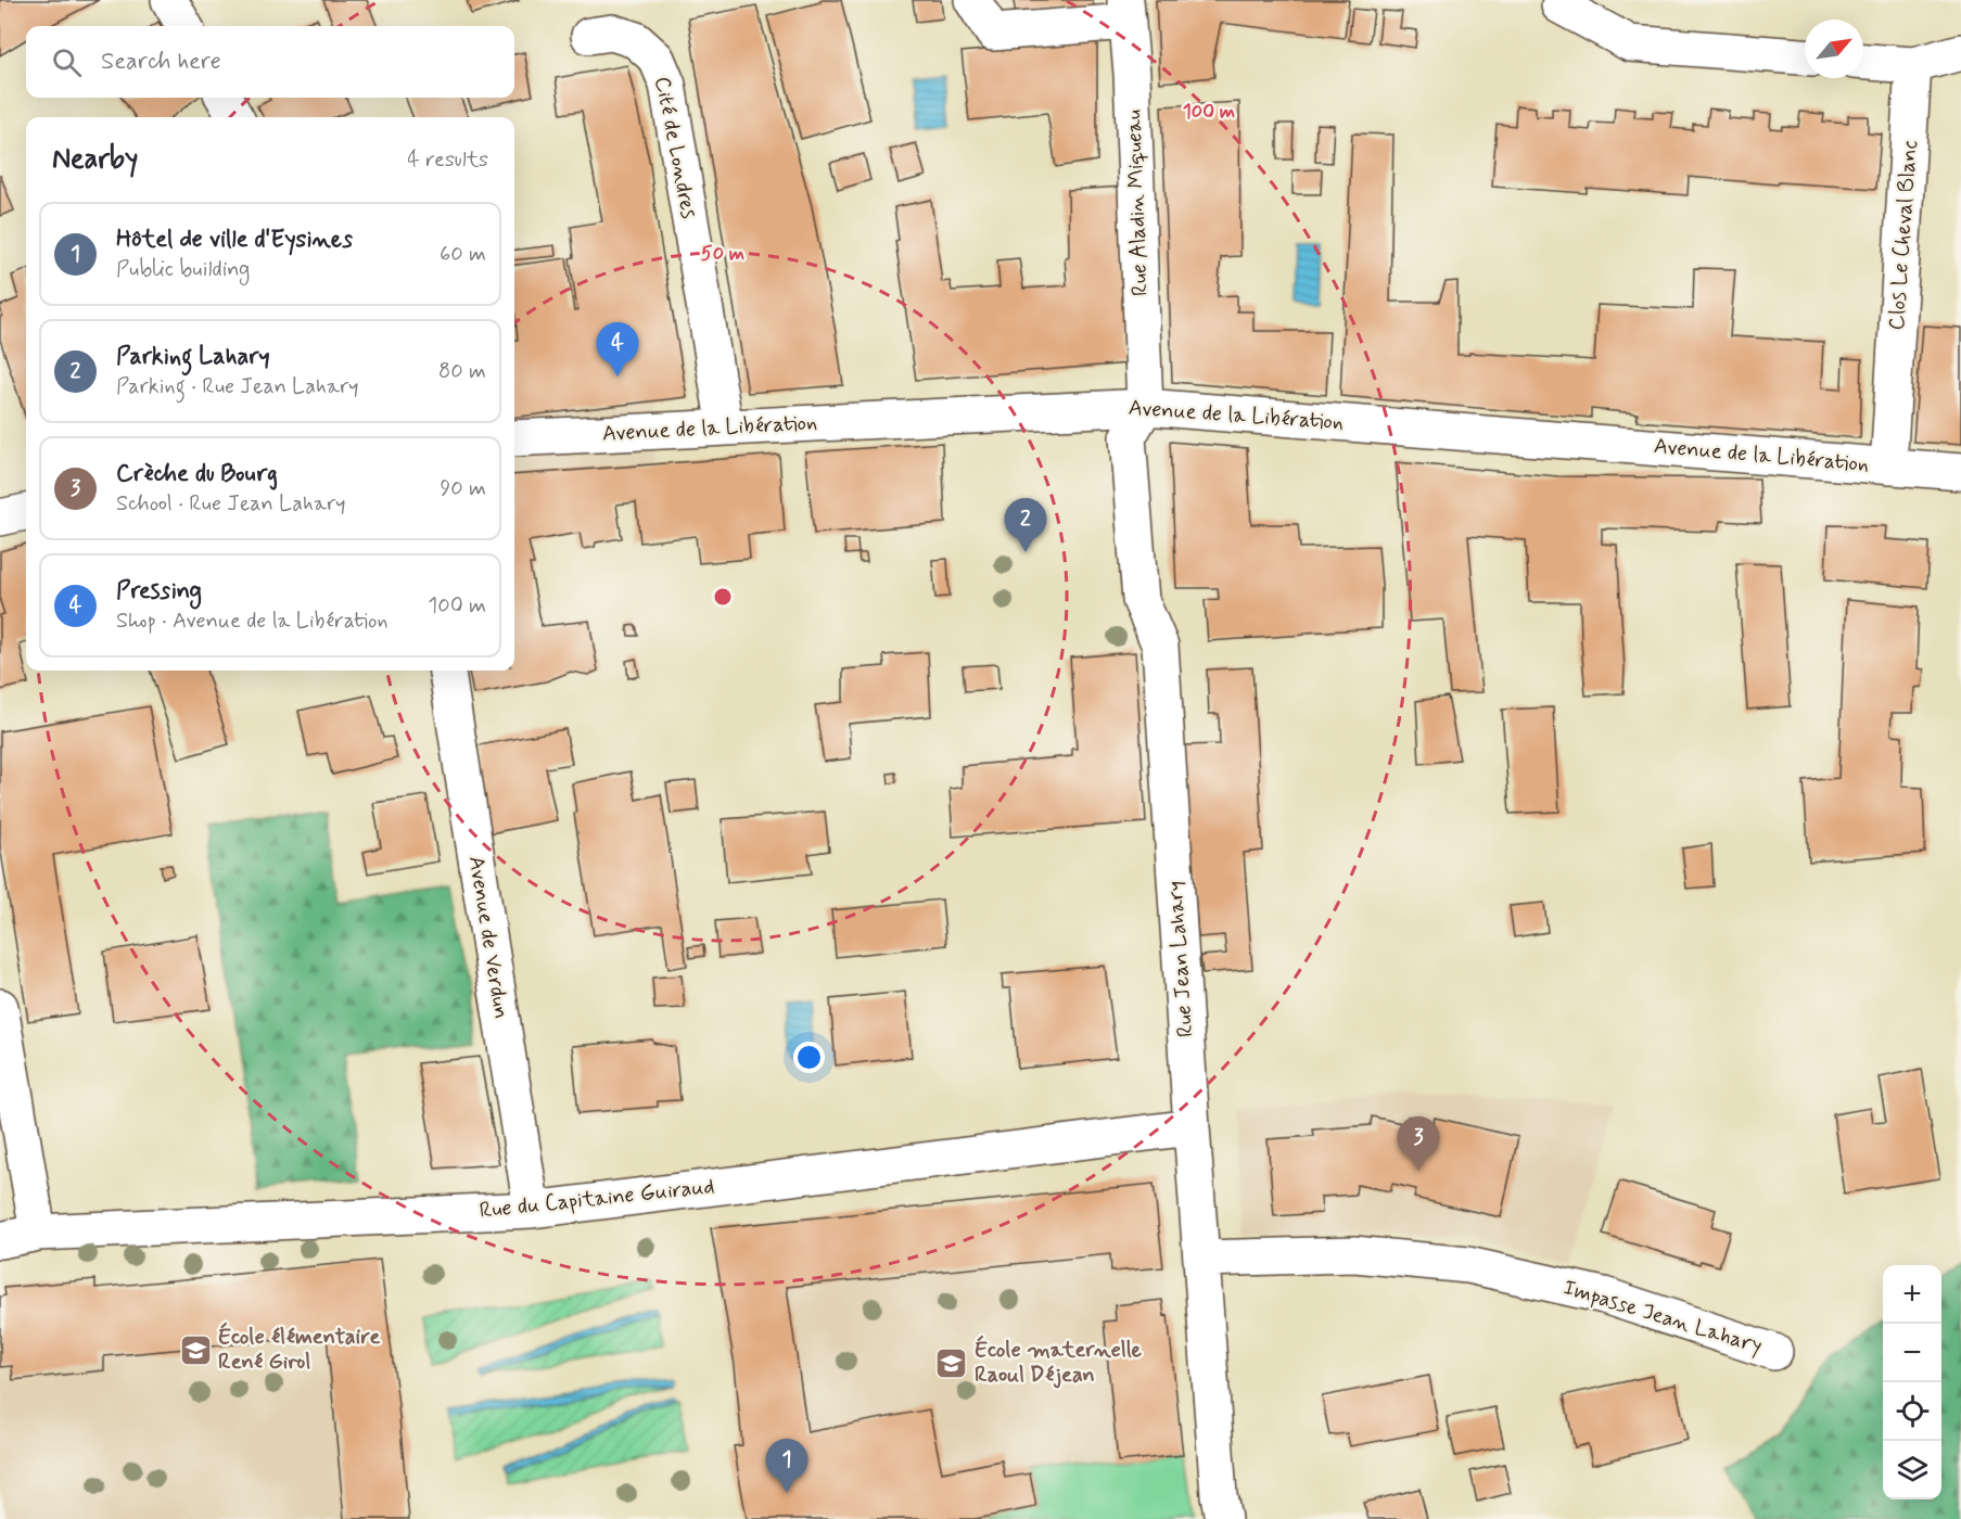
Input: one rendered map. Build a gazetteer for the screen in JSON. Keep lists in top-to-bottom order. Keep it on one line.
{"streets":{"street":["Cité de Londres","Rue Aladin Miqueau","Clos Le Cheval Blanc","Avenue de la Libération","Avenue de Verdun","Rue Jean Lahary","Rue du Capitaine Guiraud","Impasse Jean Lahary"]},"crossings":[["Cité de Londres","Avenue de la Libération"],["Rue Aladin Miqueau","Avenue de la Libération"],["Rue Aladin Miqueau","Rue Jean Lahary"],["Clos Le Cheval Blanc","Avenue de la Libération"],["Avenue de la Libération","Rue Jean Lahary"],["Avenue de Verdun","Rue du Capitaine Guiraud"],["Rue Jean Lahary","Rue du Capitaine Guiraud"],["Rue Jean Lahary","Impasse Jean Lahary"]],"places":{"school or university":["École élémentaire René Girol","École maternelle Raoul Déjean"]},"north":"top right","page":{"search":"Search here","heading":["Nearby","4 results"],"list":[{"mark":"1","name":"Hôtel de ville d'Eysines","note":"Public building","value":"60 m"},{"mark":"2","name":"Parking Lahary","note":"Parking · Rue Jean Lahary","value":"80 m"},{"mark":"3","name":"Crèche du Bourg","note":"School · Rue Jean Lahary","value":"90 m"},{"mark":"4","name":"Pressing","note":"Shop · Avenue de la Libération","value":"100 m"}],"pins":["4","2","3","1"],"map_buttons":["+","−"]},"rings":["100 m","50 m"]}
